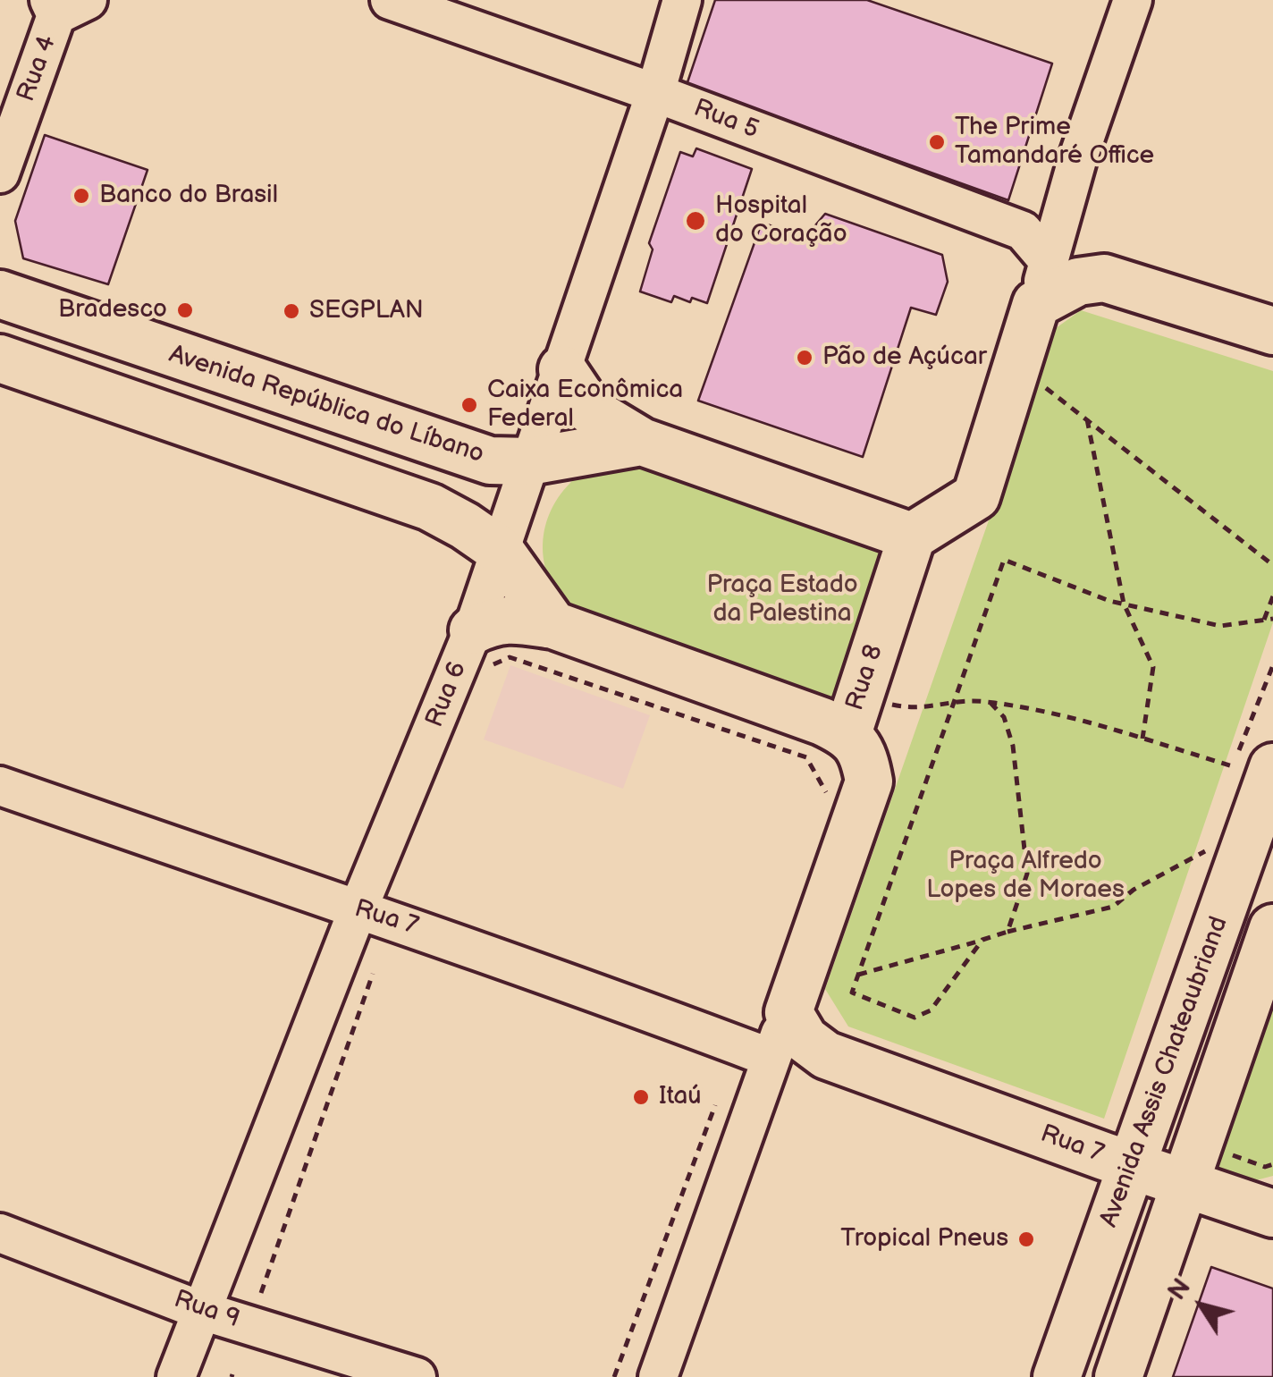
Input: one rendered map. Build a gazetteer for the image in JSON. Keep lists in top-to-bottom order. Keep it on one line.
{"streets":{"main road":["Avenida República do Líbano","Rua 8","Rua 7","Avenida Assis Chateaubriand"],"street":["Rua 4","Rua 5","Rua 6","Rua 9"]},"crossings":[["Rua 5","Rua 6"],["Avenida República do Líbano","Rua 8"],["Avenida República do Líbano","Rua 6"],["Rua 8","Rua 7"],["Rua 6","Rua 7"],["Rua 6","Rua 9"],["Rua 7","Avenida Assis Chateaubriand"]],"parks":["Praça Estado da Palestina","Praça Alfredo Lopes de Moraes"],"places":["The Prime Tamandaré Office","Banco do Brasil","Hospital do Coração","Bradesco","SEGPLAN","Pão de Açúcar","Caixa Econômica Federal","Itaú","Tropical Pneus"],"north":"top left"}
